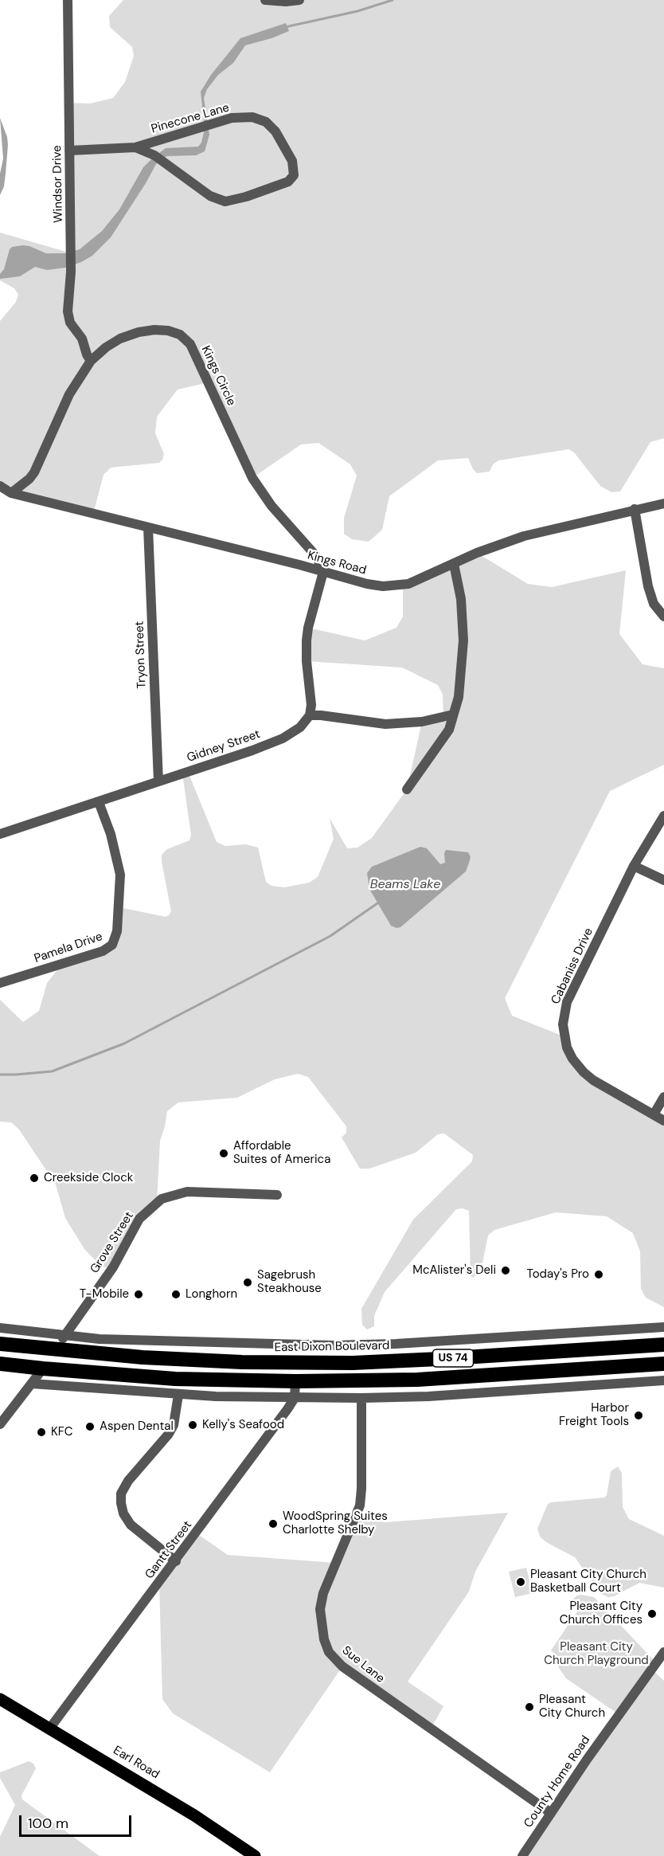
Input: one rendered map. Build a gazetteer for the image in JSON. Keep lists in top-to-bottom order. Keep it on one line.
{"streets":{"highway":["East Dixon Boulevard","US 74"],"main road":["Earl Road"],"street":["Pinecone Lane","Windsor Drive","Kings Circle","Kings Road","Tryon Street","Gidney Street","Pamela Drive","Cabaniss Drive","Grove Street","Gantt Street","Sue Lane","County Home Road"]},"crossings":[["Pinecone Lane","Windsor Drive"],["Windsor Drive","Kings Circle"],["Kings Circle","Kings Road"],["Kings Road","Tryon Street"],["Tryon Street","Gidney Street"],["Gidney Street","Pamela Drive"],["Grove Street","East Dixon Boulevard"],["Gantt Street","Earl Road"],["Sue Lane","County Home Road"]],"water":["Beams Lake"],"parks":["Pleasant City Church Playground"],"places":["Affordable Suites of America","Creekside Clock","McAlister's Deli","Today's Pro","Sagebrush Steakhouse","T-Mobile","Longhorn","Harbor Freight Tools","Kelly's Seafood","Aspen Dental","KFC","WoodSpring Suites Charlotte Shelby","Pleasant City Church Basketball Court","Pleasant City Church Offices","Pleasant City Church"],"scale_bar":"100 m"}
